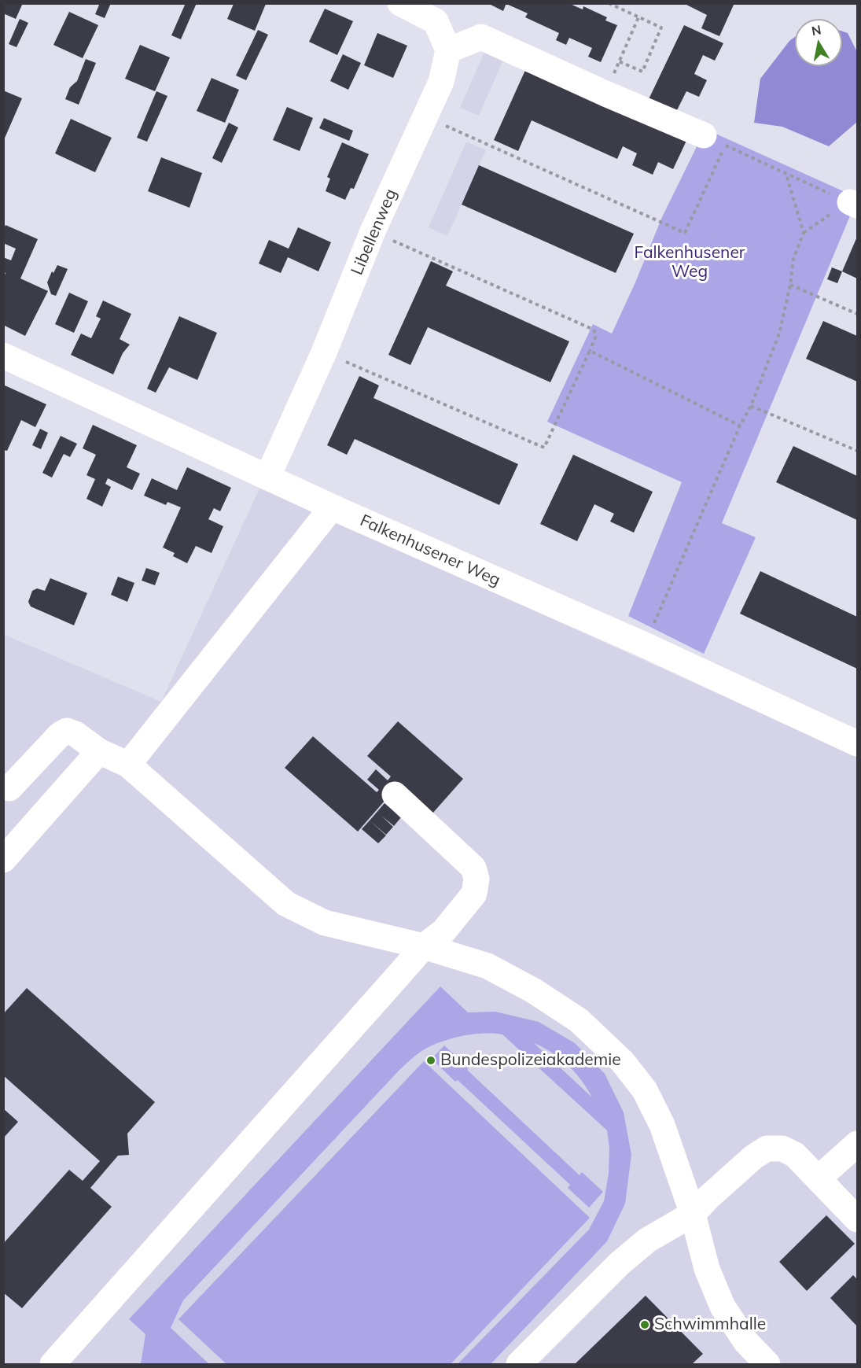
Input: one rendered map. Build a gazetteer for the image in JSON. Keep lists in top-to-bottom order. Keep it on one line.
{"streets":{"street":["Libellenweg","Falkenhusener Weg"]},"crossings":[["Libellenweg","Falkenhusener Weg"]],"parks":["Falkenhusener Weg"],"places":["Bundespolizeiakademie","Schwimmhalle"],"north":"top"}
